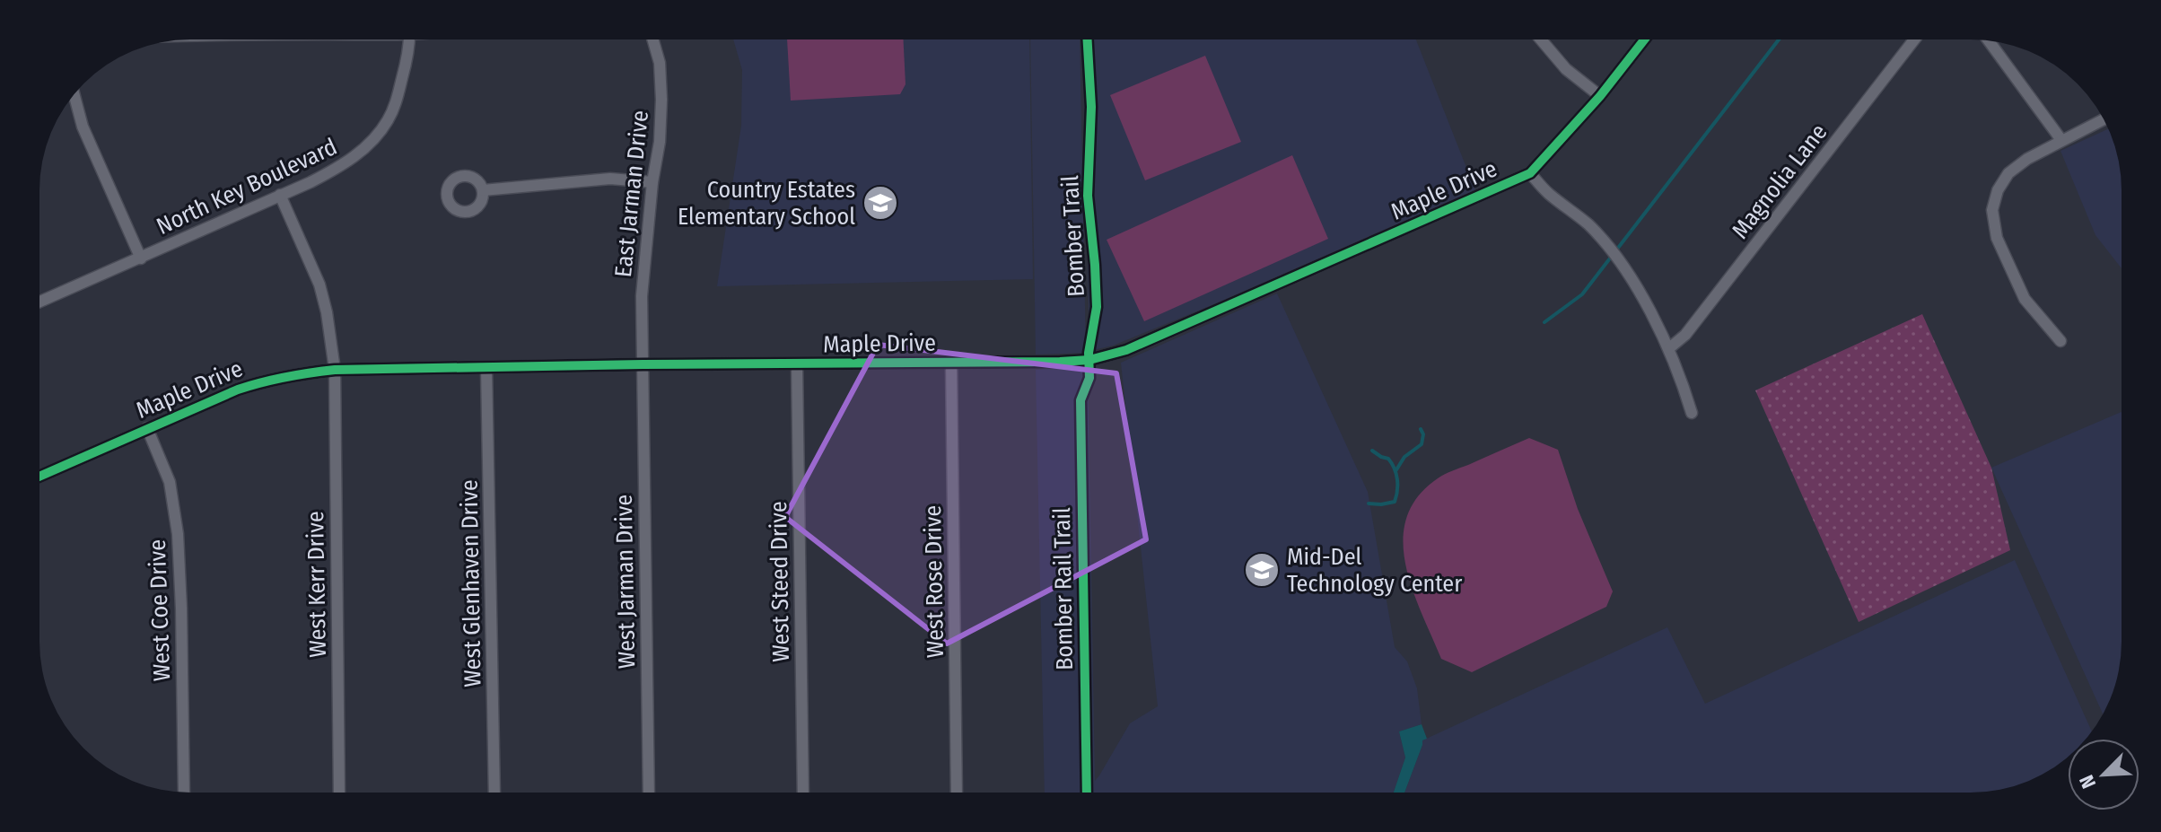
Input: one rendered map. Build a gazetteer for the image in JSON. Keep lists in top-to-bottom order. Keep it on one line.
{"streets":{"street":["Magnolia Lane","North Key Boulevard","Maple Drive","East Jarman Drive","West Jarman Drive","West Steed Drive","West Rose Drive","West Glenhaven Drive","West Kerr Drive","West Coe Drive"],"cycle path":["Bomber Trail"]},"crossings":[["North Key Boulevard","West Kerr Drive"],["Maple Drive","East Jarman Drive"],["Maple Drive","West Jarman Drive"],["Maple Drive","West Steed Drive"],["Maple Drive","West Rose Drive"],["Maple Drive","West Glenhaven Drive"],["Maple Drive","West Kerr Drive"],["Maple Drive","West Coe Drive"],["East Jarman Drive","West Jarman Drive"]],"places":{"school or university":["Country Estates Elementary School","Mid-Del Technology Center"]},"north":"bottom left"}
